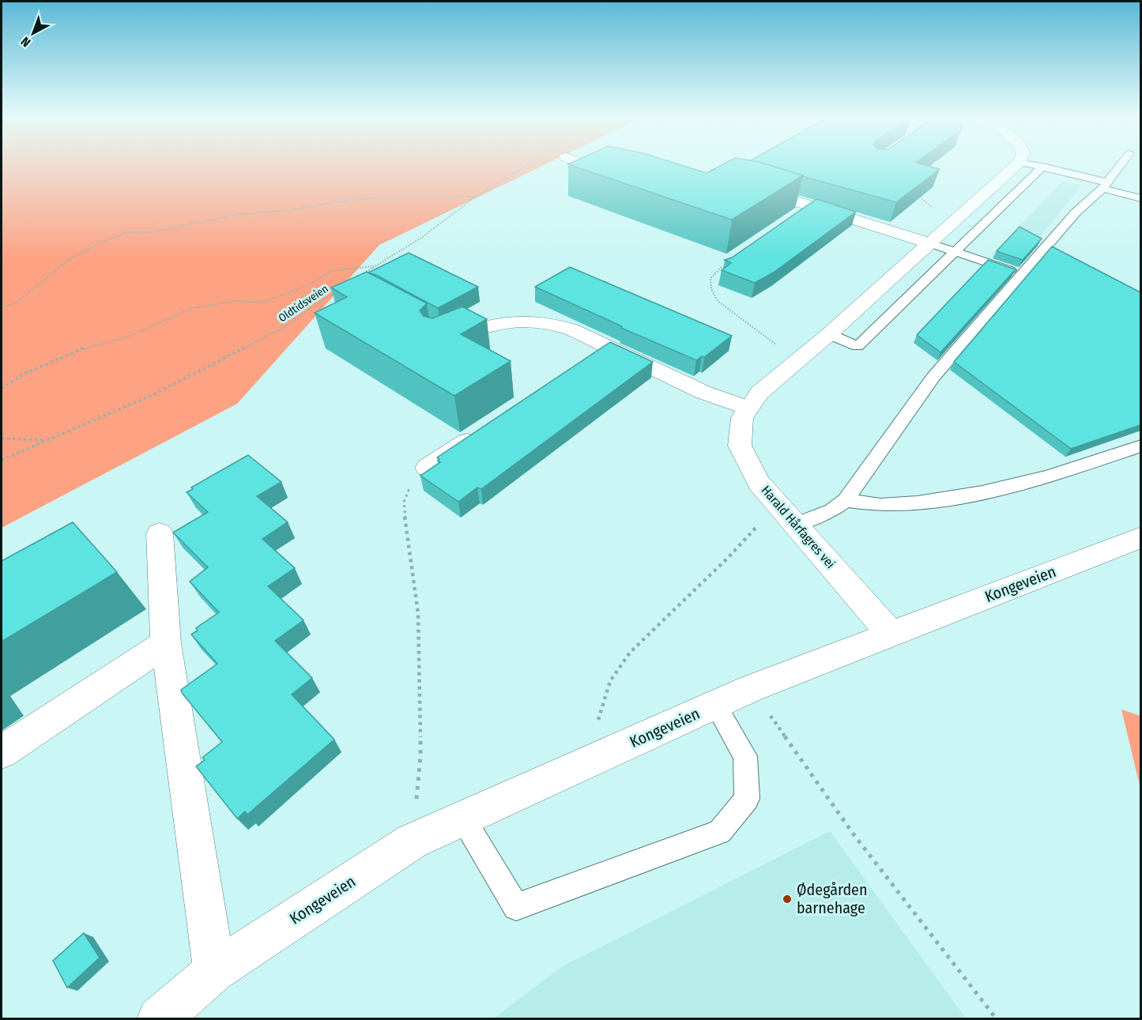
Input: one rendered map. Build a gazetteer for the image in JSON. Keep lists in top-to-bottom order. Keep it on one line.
{"streets":{"street":["Harald Hårfagres vei","Kongeveien"],"path":["Oldtidsveien"]},"crossings":[["Harald Hårfagres vei","Kongeveien"]],"places":["Ødegården barnehage"],"north":"bottom left"}
